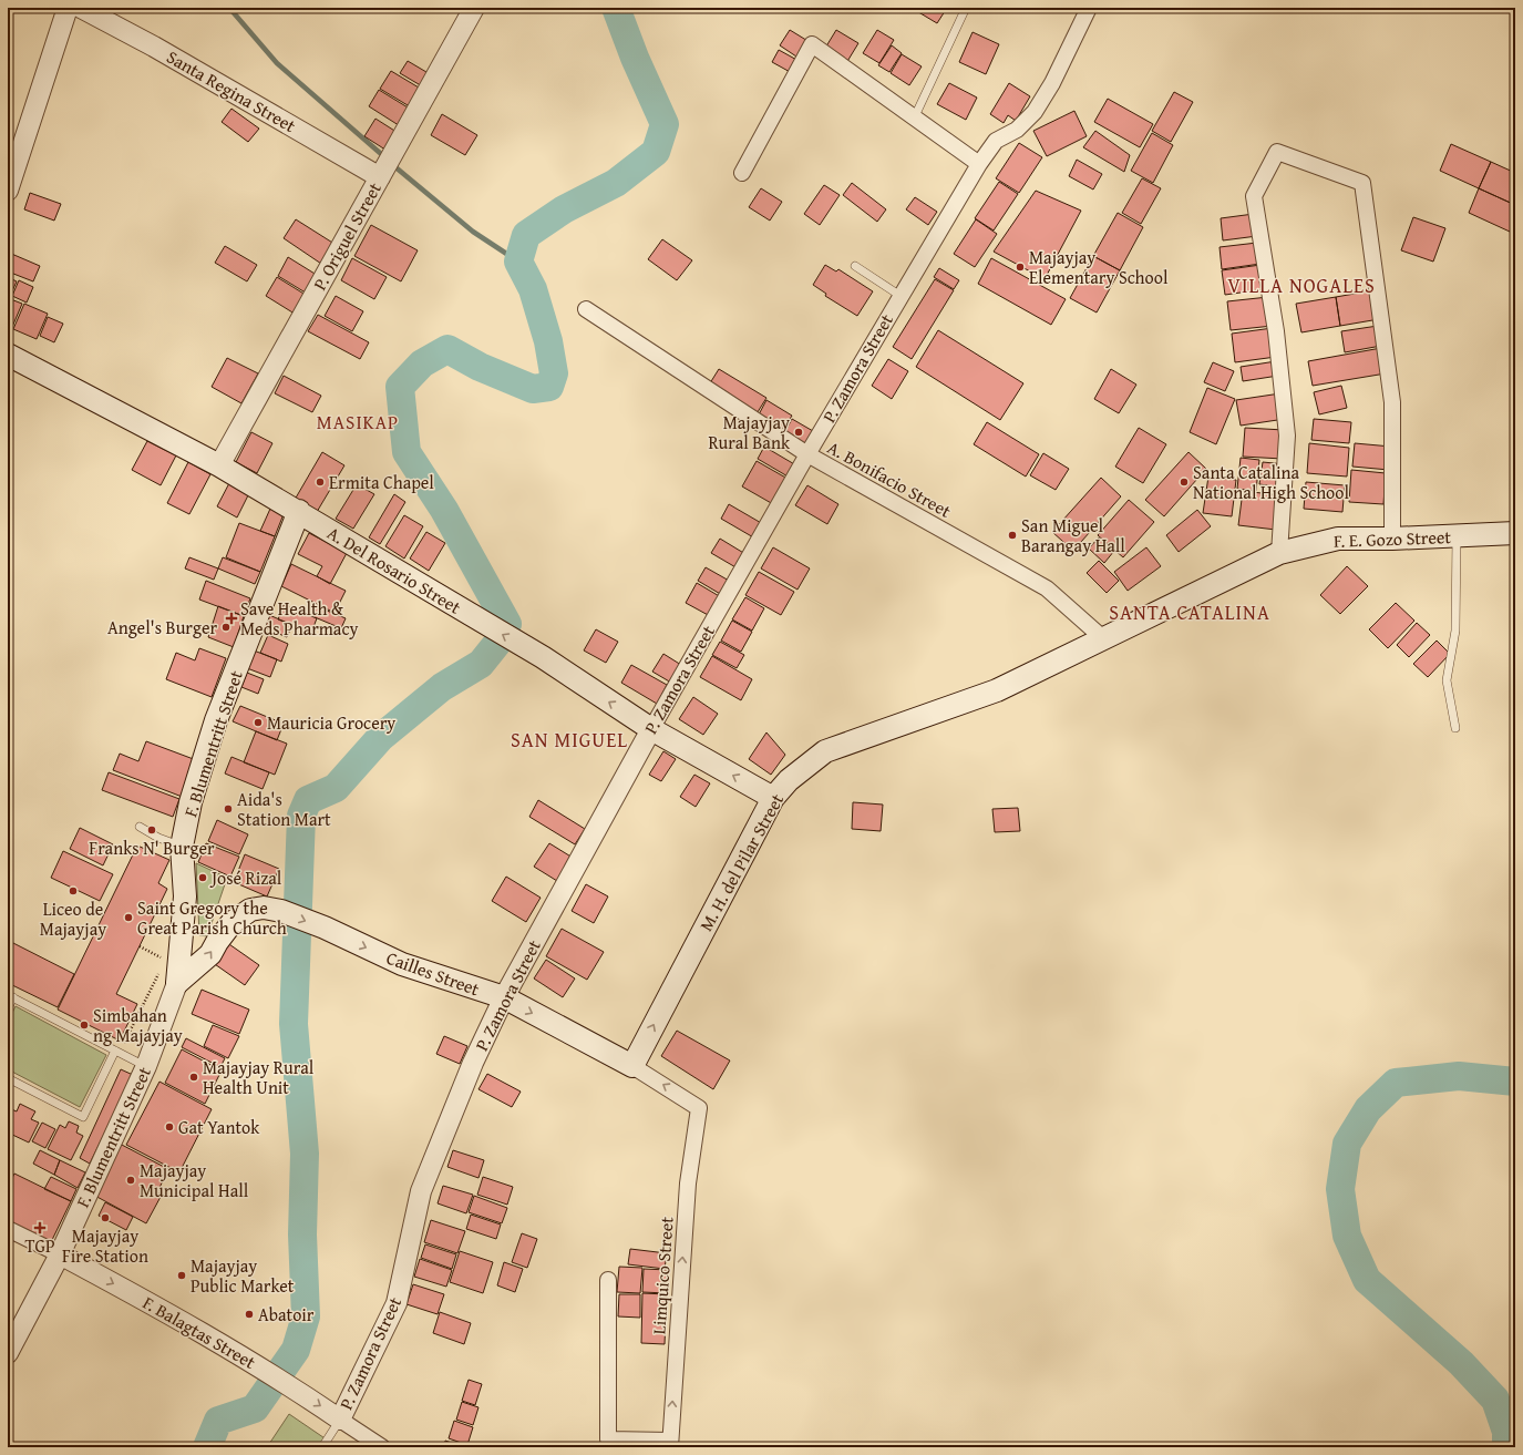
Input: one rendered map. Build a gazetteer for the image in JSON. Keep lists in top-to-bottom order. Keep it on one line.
{"streets":{"main road":["F. E. Gozo Street","A. Del Rosario Street","F. Blumentritt Street","M. H. del Pilar Street","Cailles Street"],"street":["Santa Regina Street","P. Origuel Street","P. Zamora Street","A. Bonifacio Street","Limquico Street","F. Balagtas Street"]},"crossings":[["Santa Regina Street","P. Origuel Street"],["P. Origuel Street","A. Del Rosario Street"],["P. Zamora Street","A. Bonifacio Street"],["P. Zamora Street","A. Del Rosario Street"],["P. Zamora Street","Cailles Street"],["P. Zamora Street","F. Balagtas Street"],["A. Bonifacio Street","F. E. Gozo Street"],["A. Bonifacio Street","M. H. del Pilar Street"],["F. E. Gozo Street","M. H. del Pilar Street"],["A. Del Rosario Street","F. Blumentritt Street"],["A. Del Rosario Street","M. H. del Pilar Street"],["F. Blumentritt Street","Cailles Street"],["F. Blumentritt Street","F. Balagtas Street"],["M. H. del Pilar Street","Cailles Street"],["Cailles Street","Limquico Street"]],"one_way":["A. Del Rosario Street","M. H. del Pilar Street","F. Balagtas Street"],"districts":["VILLA NOGALES","MASIKAP","SANTA CATALINA","SAN MIGUEL"],"places":{"other":["Majayjay Elementary School","Majayjay Rural Bank","Ermita Chapel","Santa Catalina National High School","San Miguel Barangay Hall","Angel's Burger","Mauricia Grocery","Aida's Station Mart","Franks N' Burger","José Rizal","Liceo de Majayjay","Saint Gregory the Great Parish Church","Simbahan ng Majayjay","Majayjay Rural Health Unit","Gat Yantok","Majayjay Municipal Hall","Majayjay Fire Station","Majayjay Public Market","Abatoir"],"health":["Save Health & Meds Pharmacy","TGP"]}}
